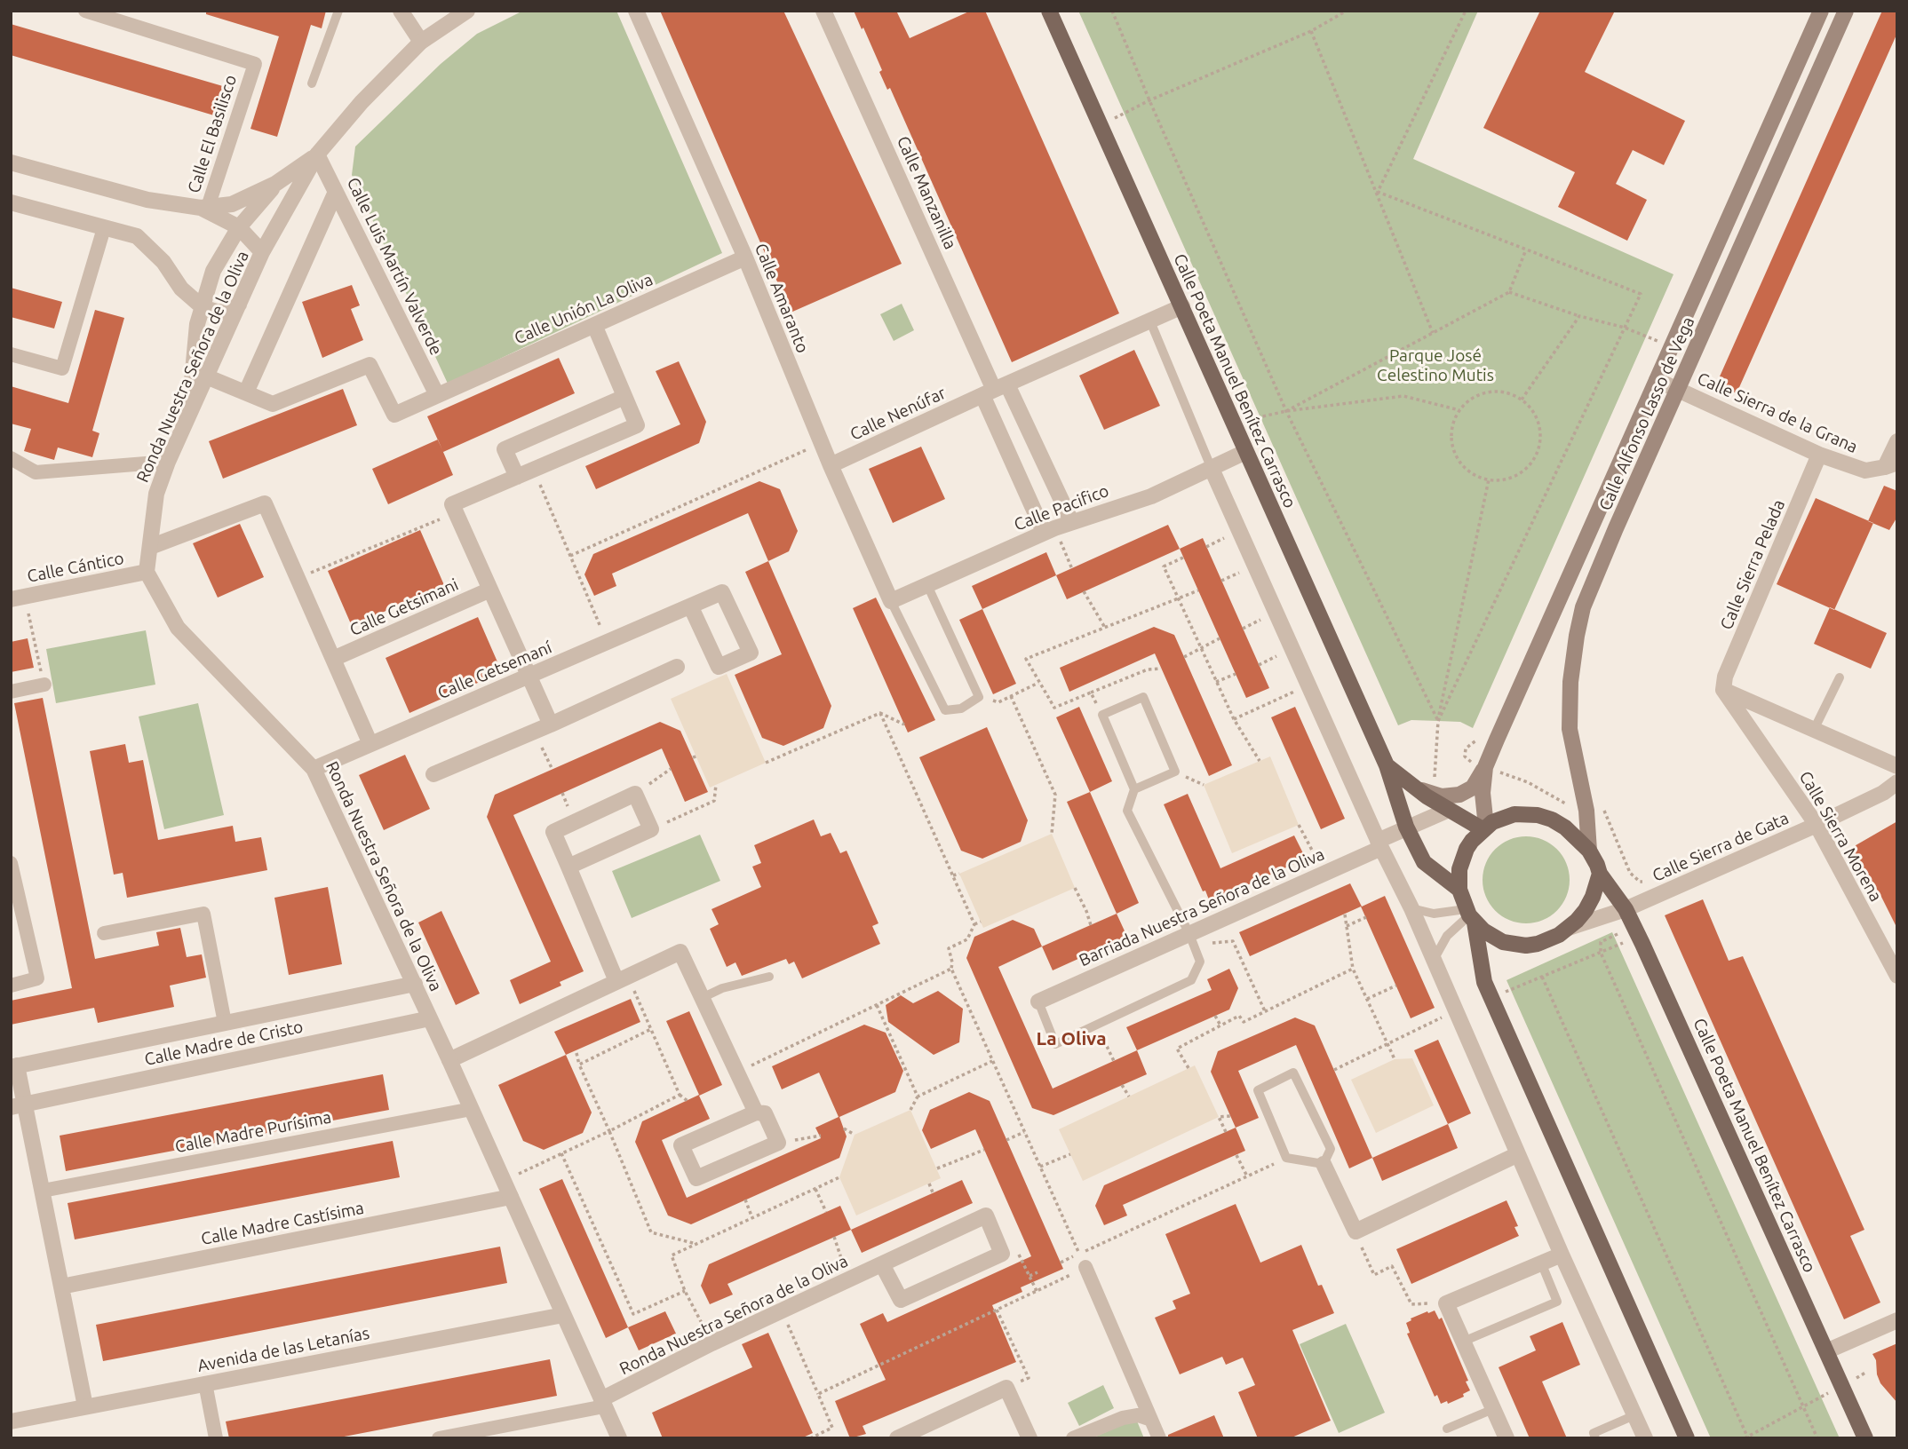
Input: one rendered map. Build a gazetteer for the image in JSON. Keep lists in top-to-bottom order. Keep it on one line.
{"streets":{"main road":["Calle Poeta Manuel Benítez Carrasco","Calle Alfonso Lasso de Vega"],"street":["Calle El Basilisco","Calle Manzanilla","Calle Luis Martín Valverde","Calle Amaranto","Calle Unión La Oliva","Ronda Nuestra Señora de la Oliva","Calle Sierra de la Grana","Calle Nenúfar","Calle Pacifico","Calle Sierra Pelada","Calle Cántico","Calle Getsimani","Calle Getsemaní","Calle Sierra Morena","Calle Sierra de Gata","Barriada Nuestra Señora de la Oliva","Calle Madre de Cristo","Calle Madre Purísima","Calle Madre Castísima","Avenida de las Letanías"]},"crossings":[["Calle Manzanilla","Calle Nenúfar"],["Calle Manzanilla","Calle Pacifico"],["Calle Luis Martín Valverde","Calle Unión La Oliva"],["Calle Luis Martín Valverde","Ronda Nuestra Señora de la Oliva"],["Calle Amaranto","Calle Unión La Oliva"],["Calle Amaranto","Calle Nenúfar"],["Calle Amaranto","Calle Pacifico"],["Ronda Nuestra Señora de la Oliva","Calle Cántico"],["Ronda Nuestra Señora de la Oliva","Calle Getsemaní"],["Ronda Nuestra Señora de la Oliva","Calle Madre de Cristo"],["Ronda Nuestra Señora de la Oliva","Calle Madre Purísima"],["Ronda Nuestra Señora de la Oliva","Calle Madre Castísima"],["Ronda Nuestra Señora de la Oliva","Avenida de las Letanías"],["Calle Poeta Manuel Benítez Carrasco","Calle Nenúfar"],["Calle Poeta Manuel Benítez Carrasco","Calle Alfonso Lasso de Vega"],["Calle Poeta Manuel Benítez Carrasco","Calle Pacifico"],["Calle Poeta Manuel Benítez Carrasco","Calle Sierra de Gata"],["Calle Poeta Manuel Benítez Carrasco","Barriada Nuestra Señora de la Oliva"],["Calle Sierra de la Grana","Calle Alfonso Lasso de Vega"],["Calle Sierra de la Grana","Calle Sierra Pelada"],["Calle Alfonso Lasso de Vega","Calle Sierra de Gata"],["Calle Sierra Pelada","Calle Sierra Morena"],["Calle Sierra Morena","Calle Sierra de Gata"]],"districts":["La Oliva"],"parks":["Parque José Celestino Mutis"]}
